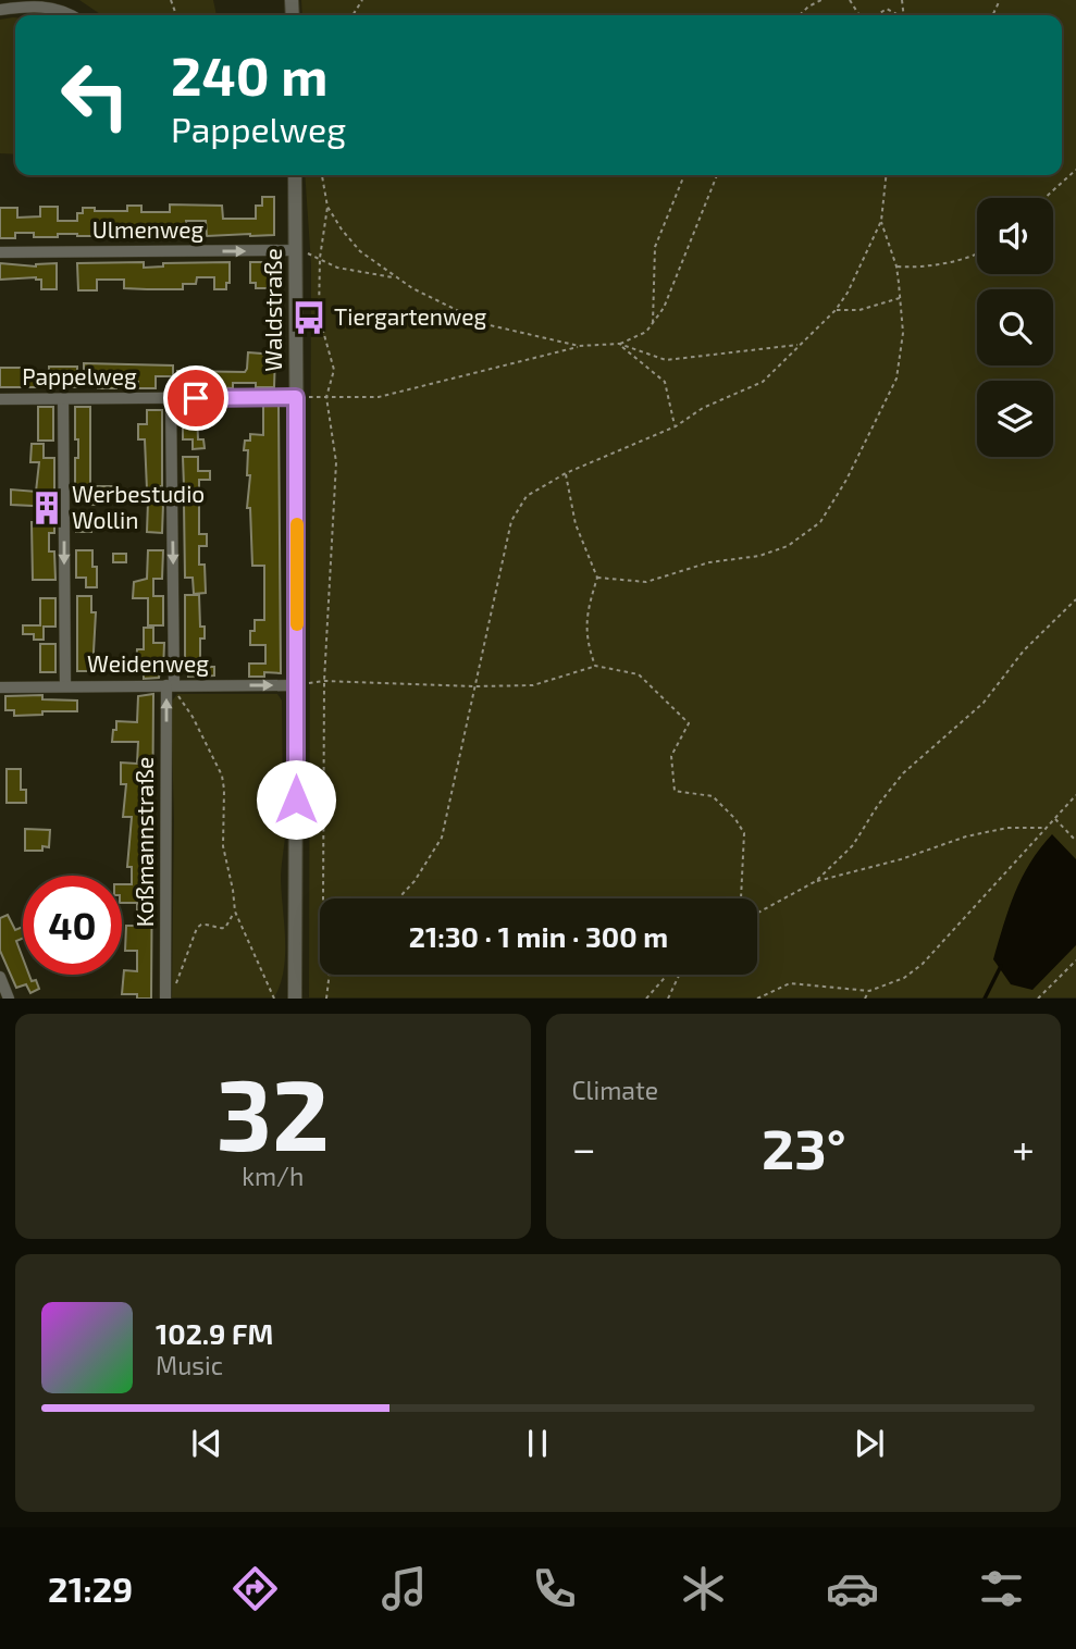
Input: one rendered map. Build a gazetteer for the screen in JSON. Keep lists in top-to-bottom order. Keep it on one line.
{"streets":{"street":["Ulmenweg","Waldstraße","Pappelweg","Weidenweg","Koßmannstraße"]},"crossings":[["Ulmenweg","Waldstraße"],["Waldstraße","Pappelweg"],["Waldstraße","Weidenweg"],["Pappelweg","Koßmannstraße"],["Weidenweg","Koßmannstraße"]],"one_way":["Ulmenweg","Weidenweg"],"places":{"bus stop":["Tiergartenweg"],"building":["Werbestudio Wollin"]},"page":{"turn":["240 m","Pappelweg"],"limit":"40","trip":"21:30 · 1 min · 300 m","tile":[["32","km/h"],"Climate"],"heat":["−","23°","+"],"song":["102.9 FM","Music"],"tabs":"21:29"}}
